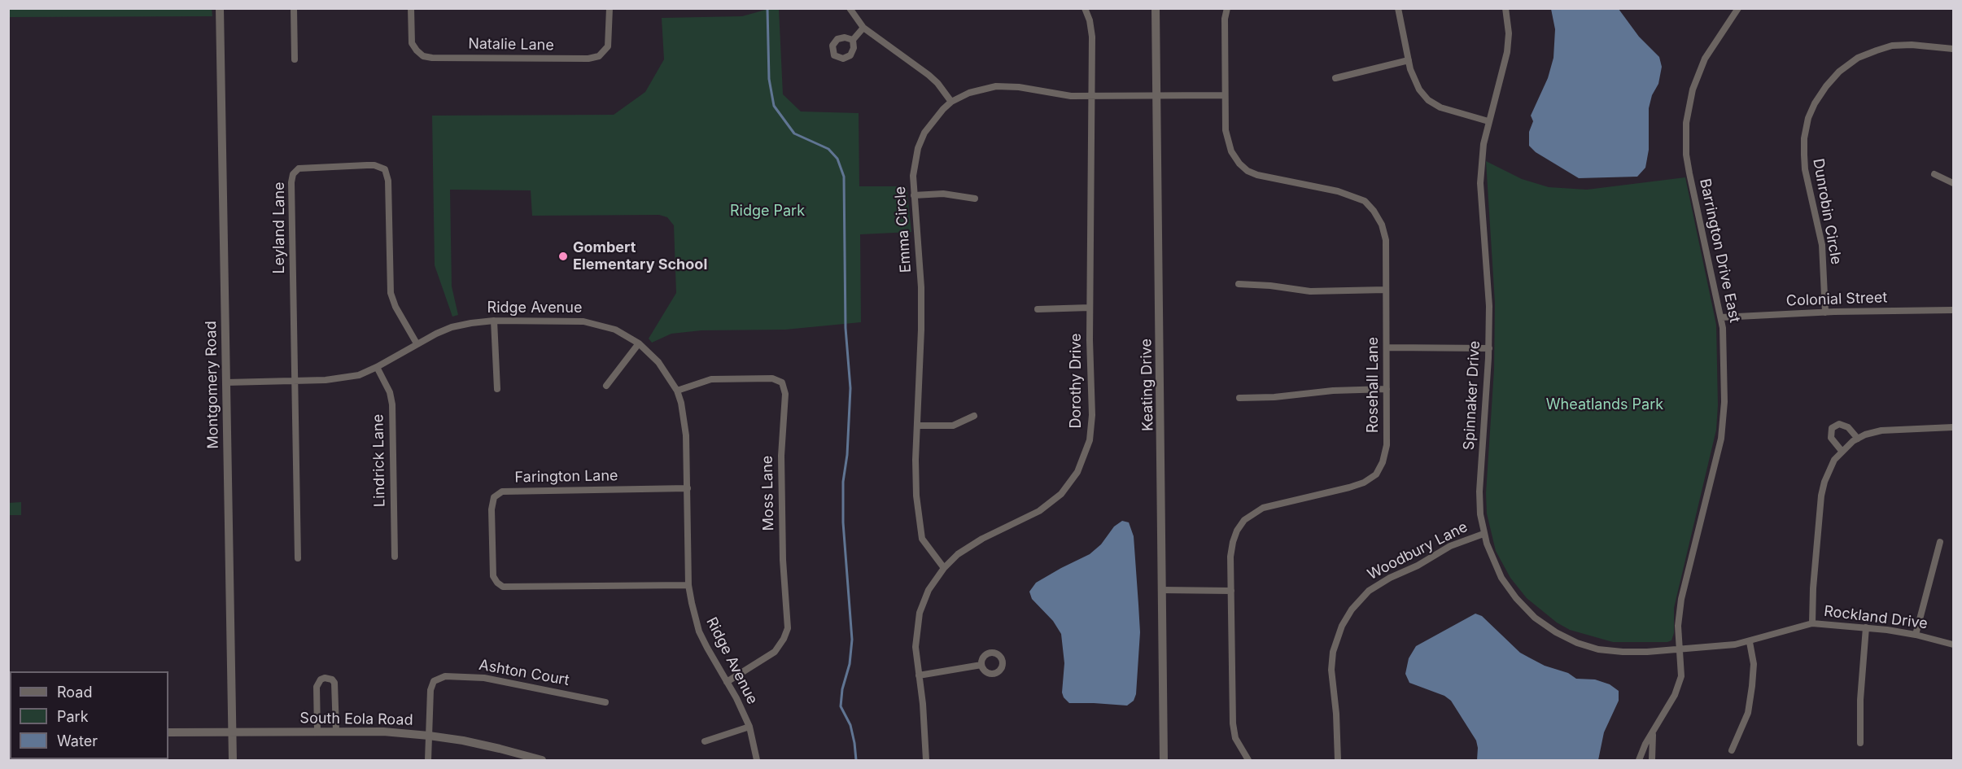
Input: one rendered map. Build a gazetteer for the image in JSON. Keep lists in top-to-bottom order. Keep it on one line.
{"streets":{"street":["Natalie Lane","Dunrobin Circle","Leyland Lane","Emma Circle","Barrington Drive East","Colonial Street","Ridge Avenue","Dorothy Drive","Montgomery Road","Keating Drive","Rosehall Lane","Spinnaker Drive","Lindrick Lane","Farington Lane","Moss Lane","Woodbury Lane","Rockland Drive","Ashton Court","South Eola Road"]},"crossings":[["Dunrobin Circle","Colonial Street"],["Leyland Lane","Ridge Avenue"],["Emma Circle","Dorothy Drive"],["Emma Circle","Keating Drive"],["Emma Circle","Rosehall Lane"],["Barrington Drive East","Colonial Street"],["Barrington Drive East","Spinnaker Drive"],["Barrington Drive East","Rockland Drive"],["Ridge Avenue","Montgomery Road"],["Ridge Avenue","Lindrick Lane"],["Ridge Avenue","Farington Lane"],["Ridge Avenue","Moss Lane"],["Montgomery Road","South Eola Road"],["Spinnaker Drive","Woodbury Lane"],["Spinnaker Drive","Rockland Drive"],["Ashton Court","South Eola Road"]],"parks":["Ridge Park","Wheatlands Park"],"places":["Gombert Elementary School"],"legend":["Road","Park","Water"]}
